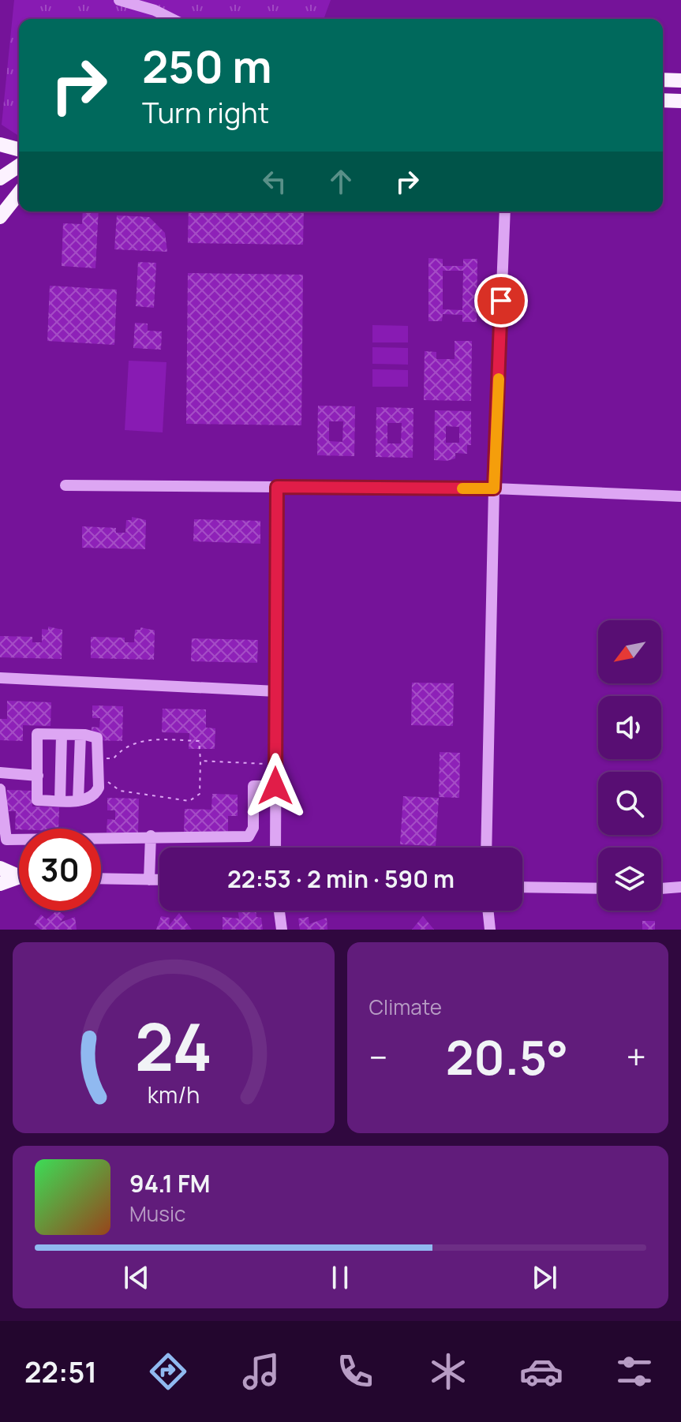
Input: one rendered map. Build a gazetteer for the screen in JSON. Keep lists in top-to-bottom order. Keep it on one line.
{"north":"bottom left","page":{"turn":["250 m","Turn right"],"limit":"30","trip":"22:53 · 2 min · 590 m","tile":"Climate","heat":["−","20.5°","+"],"song":["94.1 FM","Music"],"tabs":"22:51","gauge":["24","km/h"]}}
